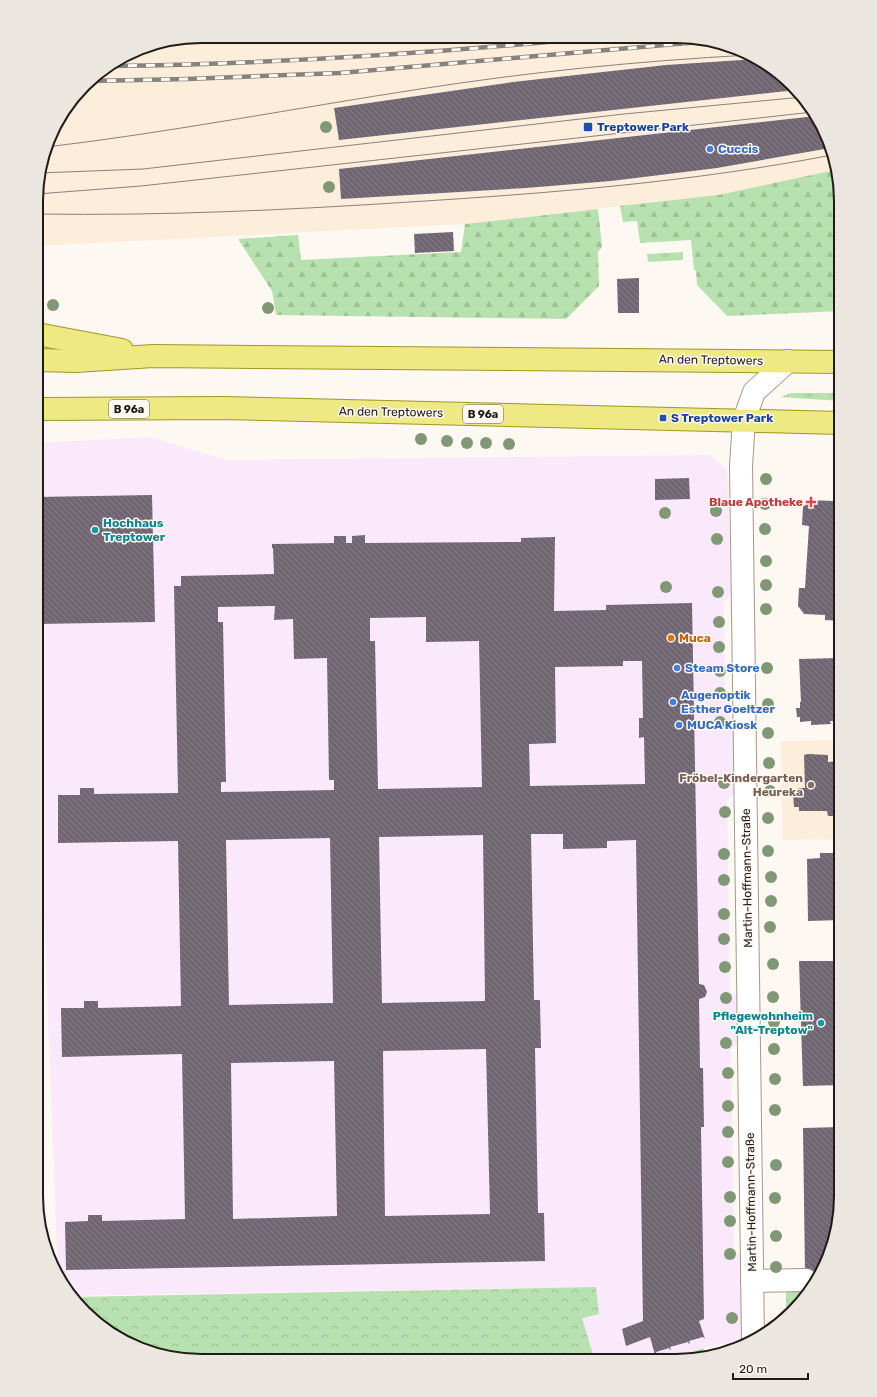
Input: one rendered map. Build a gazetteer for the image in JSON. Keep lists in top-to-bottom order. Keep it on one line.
{"streets":{"main road":["An den Treptowers","B 96a"],"street":["Martin-Hoffmann-Straße"]},"crossings":[["An den Treptowers","B 96a"],["An den Treptowers","Martin-Hoffmann-Straße"],["B 96a","Martin-Hoffmann-Straße"]],"places":{"transit":["Treptower Park","S Treptower Park"],"other":["Cuccis","Hochhaus Treptower","Muca","Steam Store","Augenoptik Esther Goeltzer","MUCA Kiosk","Fröbel-Kindergarten Heureka","Pflegewohnheim \"Alt-Treptow\""],"health":["Blaue Apotheke"]},"scale_bar":"20 m"}
